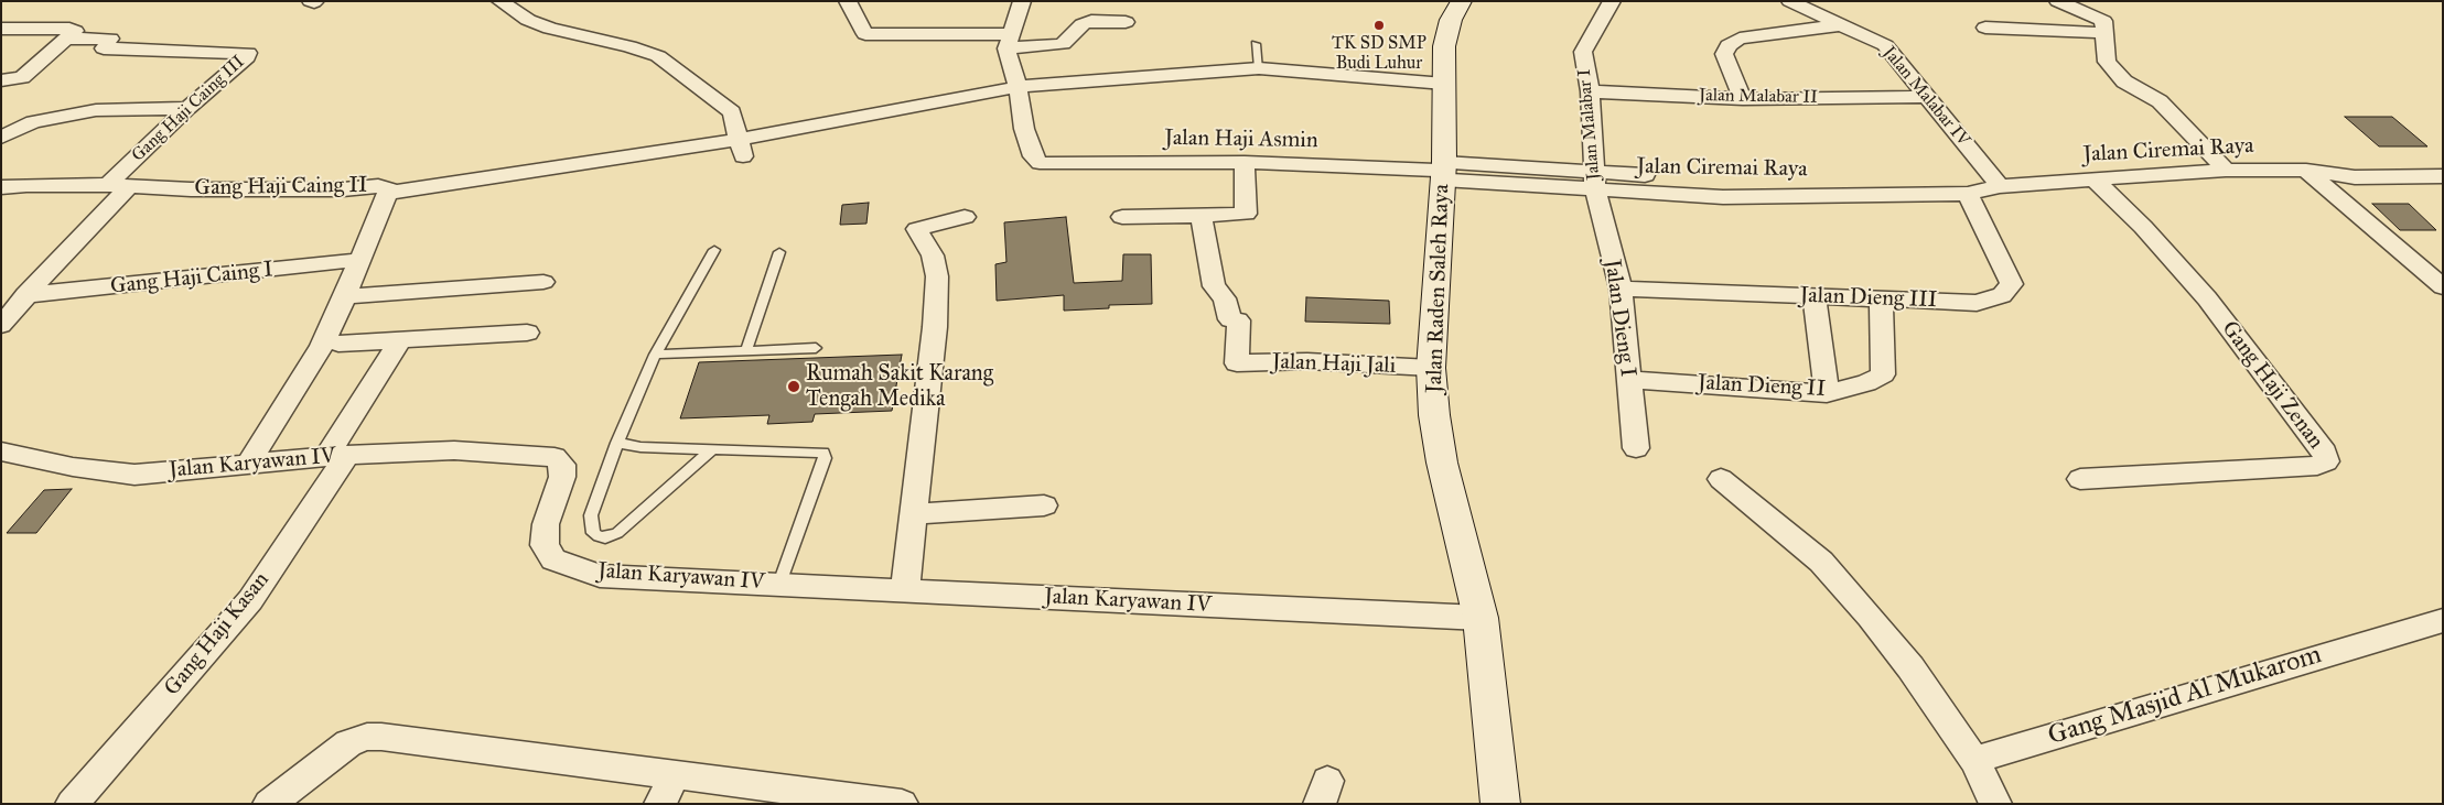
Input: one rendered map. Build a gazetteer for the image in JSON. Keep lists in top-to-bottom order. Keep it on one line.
{"streets":{"main road":["Jalan Raden Saleh Raya"],"street":["Jalan Malabar II","Jalan Malabar IV","Gang Haji Caing III","Jalan Malabar I","Jalan Haji Asmin","Jalan Ciremai Raya","Gang Haji Caing II","Gang Haji Caing I","Jalan Dieng III","Jalan Dieng I","Jalan Haji Jali","Gang Haji Zenan","Jalan Dieng II","Jalan Karyawan IV","Gang Haji Kasan","Gang Masjid Al Mukarom"]},"crossings":[["Jalan Malabar II","Jalan Malabar IV"],["Jalan Malabar II","Jalan Malabar I"],["Jalan Malabar IV","Jalan Ciremai Raya"],["Gang Haji Caing III","Gang Haji Caing II"],["Gang Haji Caing III","Gang Haji Caing I"],["Jalan Malabar I","Jalan Ciremai Raya"],["Jalan Malabar I","Jalan Dieng I"],["Jalan Haji Asmin","Jalan Ciremai Raya"],["Jalan Haji Asmin","Jalan Raden Saleh Raya"],["Jalan Ciremai Raya","Jalan Raden Saleh Raya"],["Jalan Ciremai Raya","Jalan Dieng III"],["Jalan Ciremai Raya","Jalan Dieng I"],["Jalan Ciremai Raya","Gang Haji Zenan"],["Gang Haji Caing II","Gang Haji Caing I"],["Gang Haji Caing II","Jalan Karyawan IV"],["Jalan Raden Saleh Raya","Jalan Haji Jali"],["Jalan Raden Saleh Raya","Jalan Karyawan IV"],["Jalan Dieng III","Jalan Dieng I"],["Jalan Dieng III","Jalan Dieng II"],["Jalan Dieng I","Jalan Dieng II"],["Jalan Karyawan IV","Gang Haji Kasan"]],"places":["TK SD SMP Budi Luhur","Rumah Sakit Karang Tengah Medika"]}
